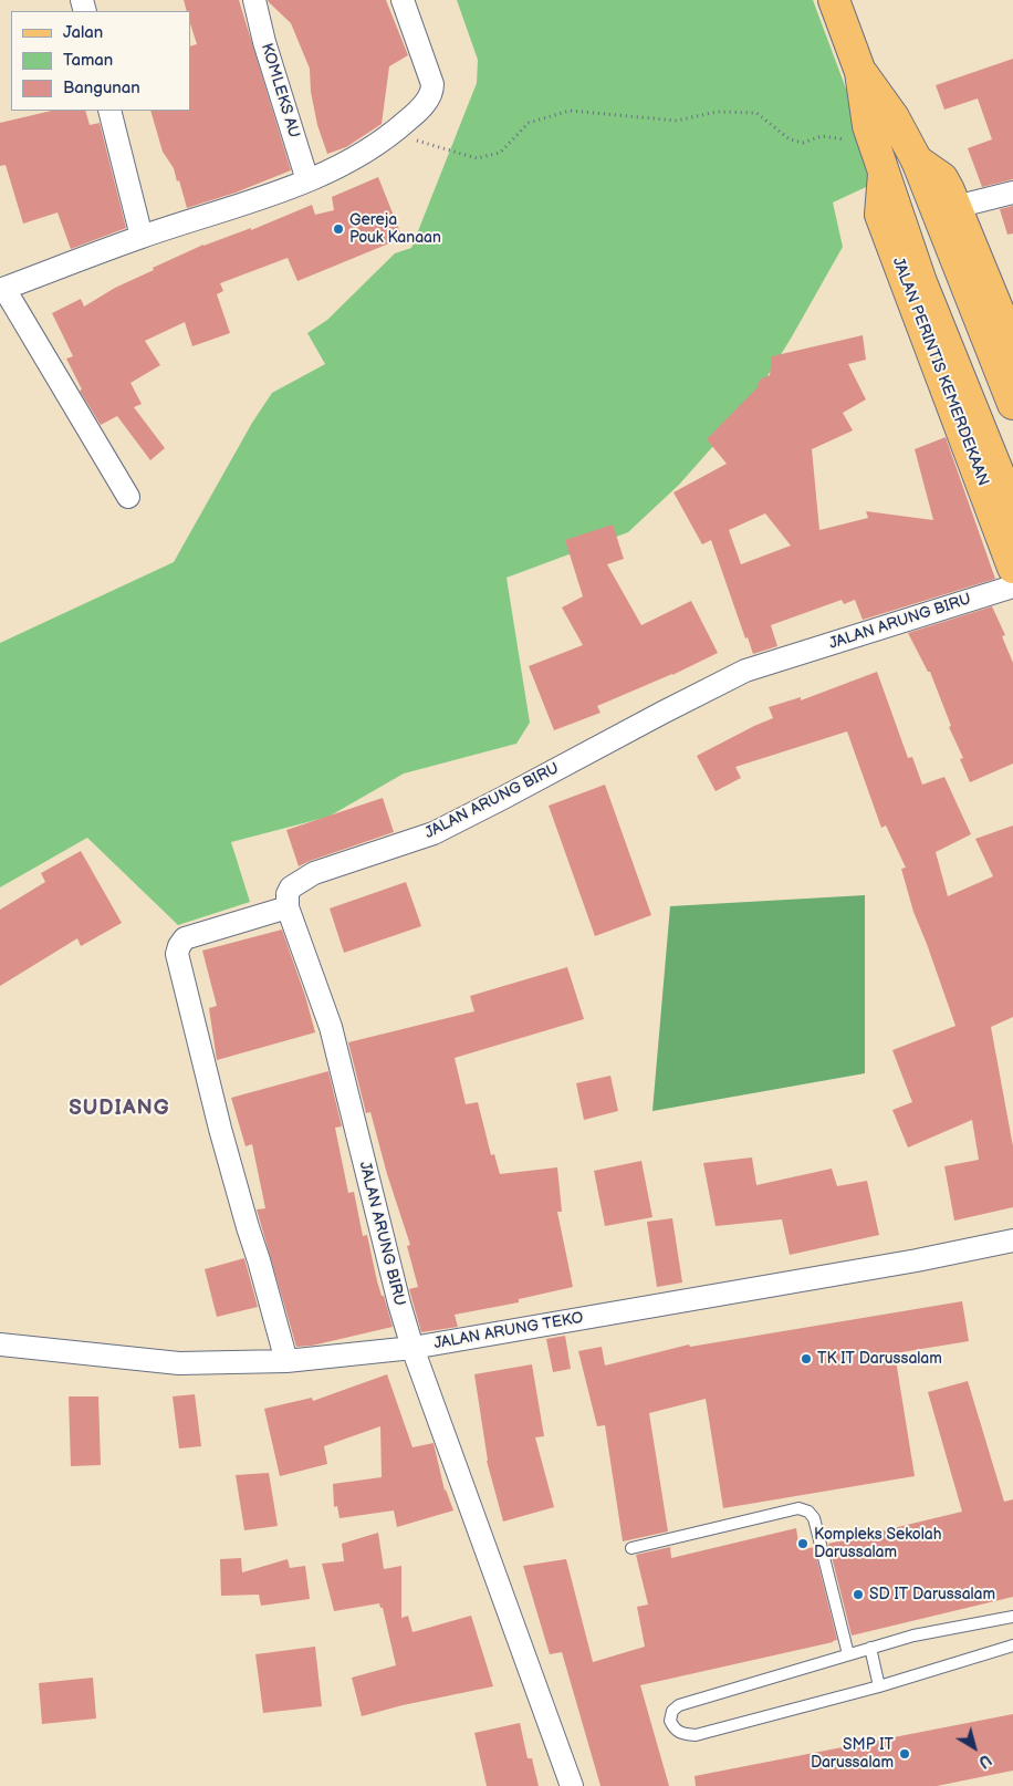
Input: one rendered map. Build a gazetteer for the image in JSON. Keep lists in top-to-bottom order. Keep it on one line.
{"streets":{"main road":["JALAN PERINTIS KEMERDEKAAN"],"street":["KOMLEKS AU","JALAN ARUNG BIRU","JALAN ARUNG TEKO"]},"crossings":[["JALAN ARUNG BIRU","JALAN ARUNG TEKO"]],"districts":["SUDIANG"],"places":["Gereja Pouk Kanaan","TK IT Darussalam","Kompleks Sekolah Darussalam","SD IT Darussalam","SMP IT Darussalam"],"legend":["Jalan","Taman","Bangunan"],"north":"bottom right"}
